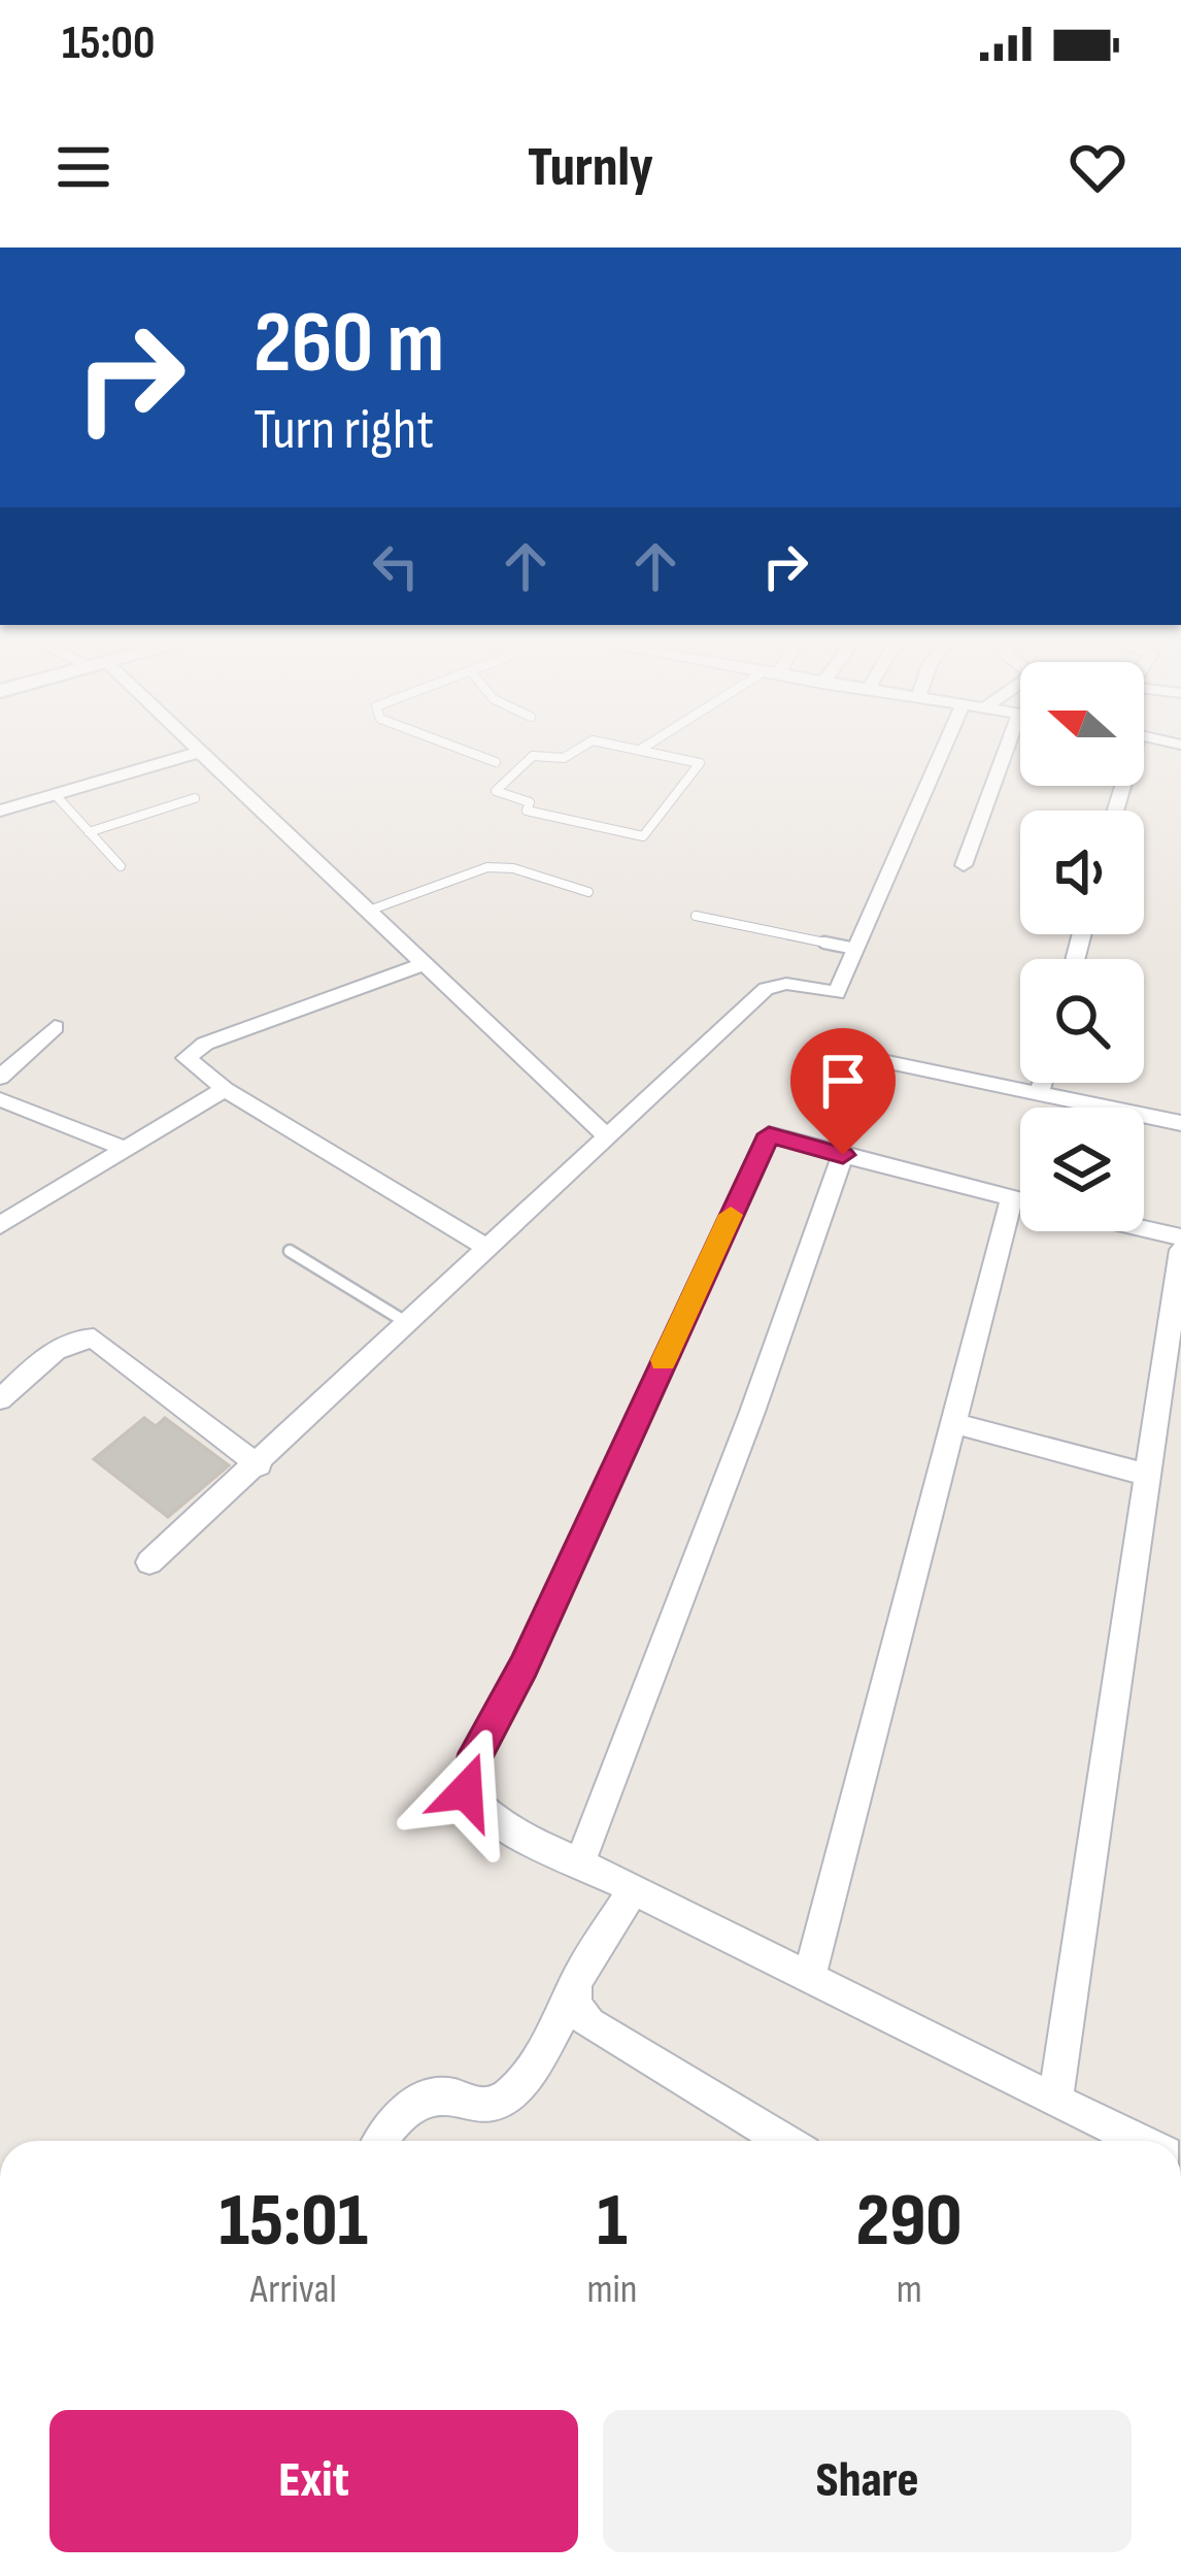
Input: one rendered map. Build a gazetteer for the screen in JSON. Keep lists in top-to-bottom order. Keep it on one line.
{"north":"left","page":{"status":"15:00","header":"Turnly","turn":["260 m","Turn right"],"eta":["15:01","Arrival","1","min","290","m"],"buttons":["Exit","Share"]}}
